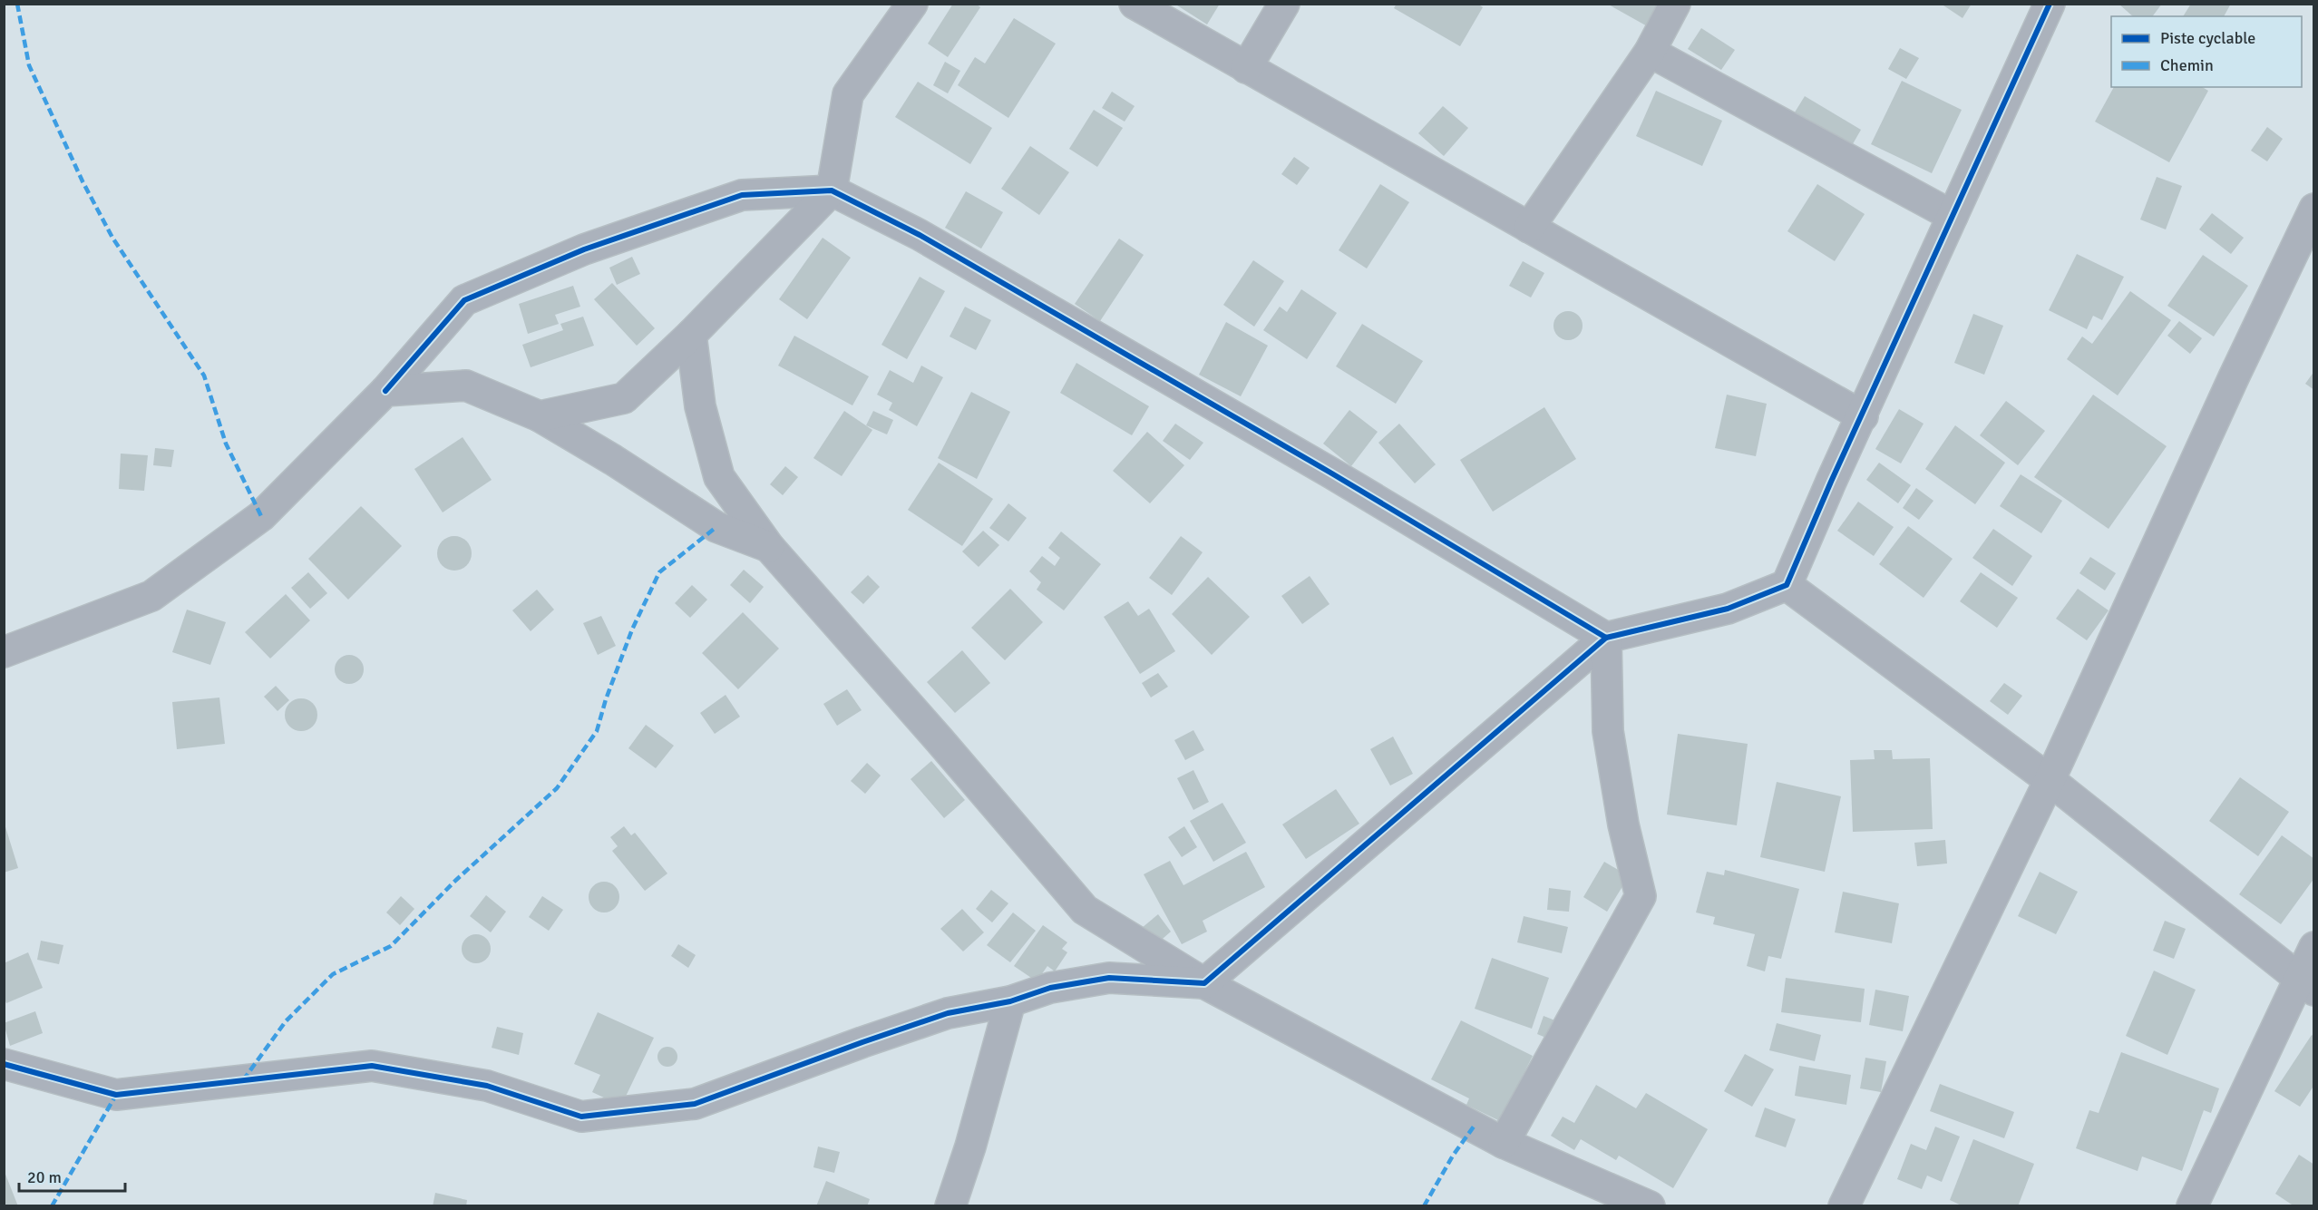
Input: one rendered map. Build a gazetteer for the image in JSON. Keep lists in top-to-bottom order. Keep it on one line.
{"legend":["Piste cyclable","Chemin"],"scale_bar":"20 m"}
